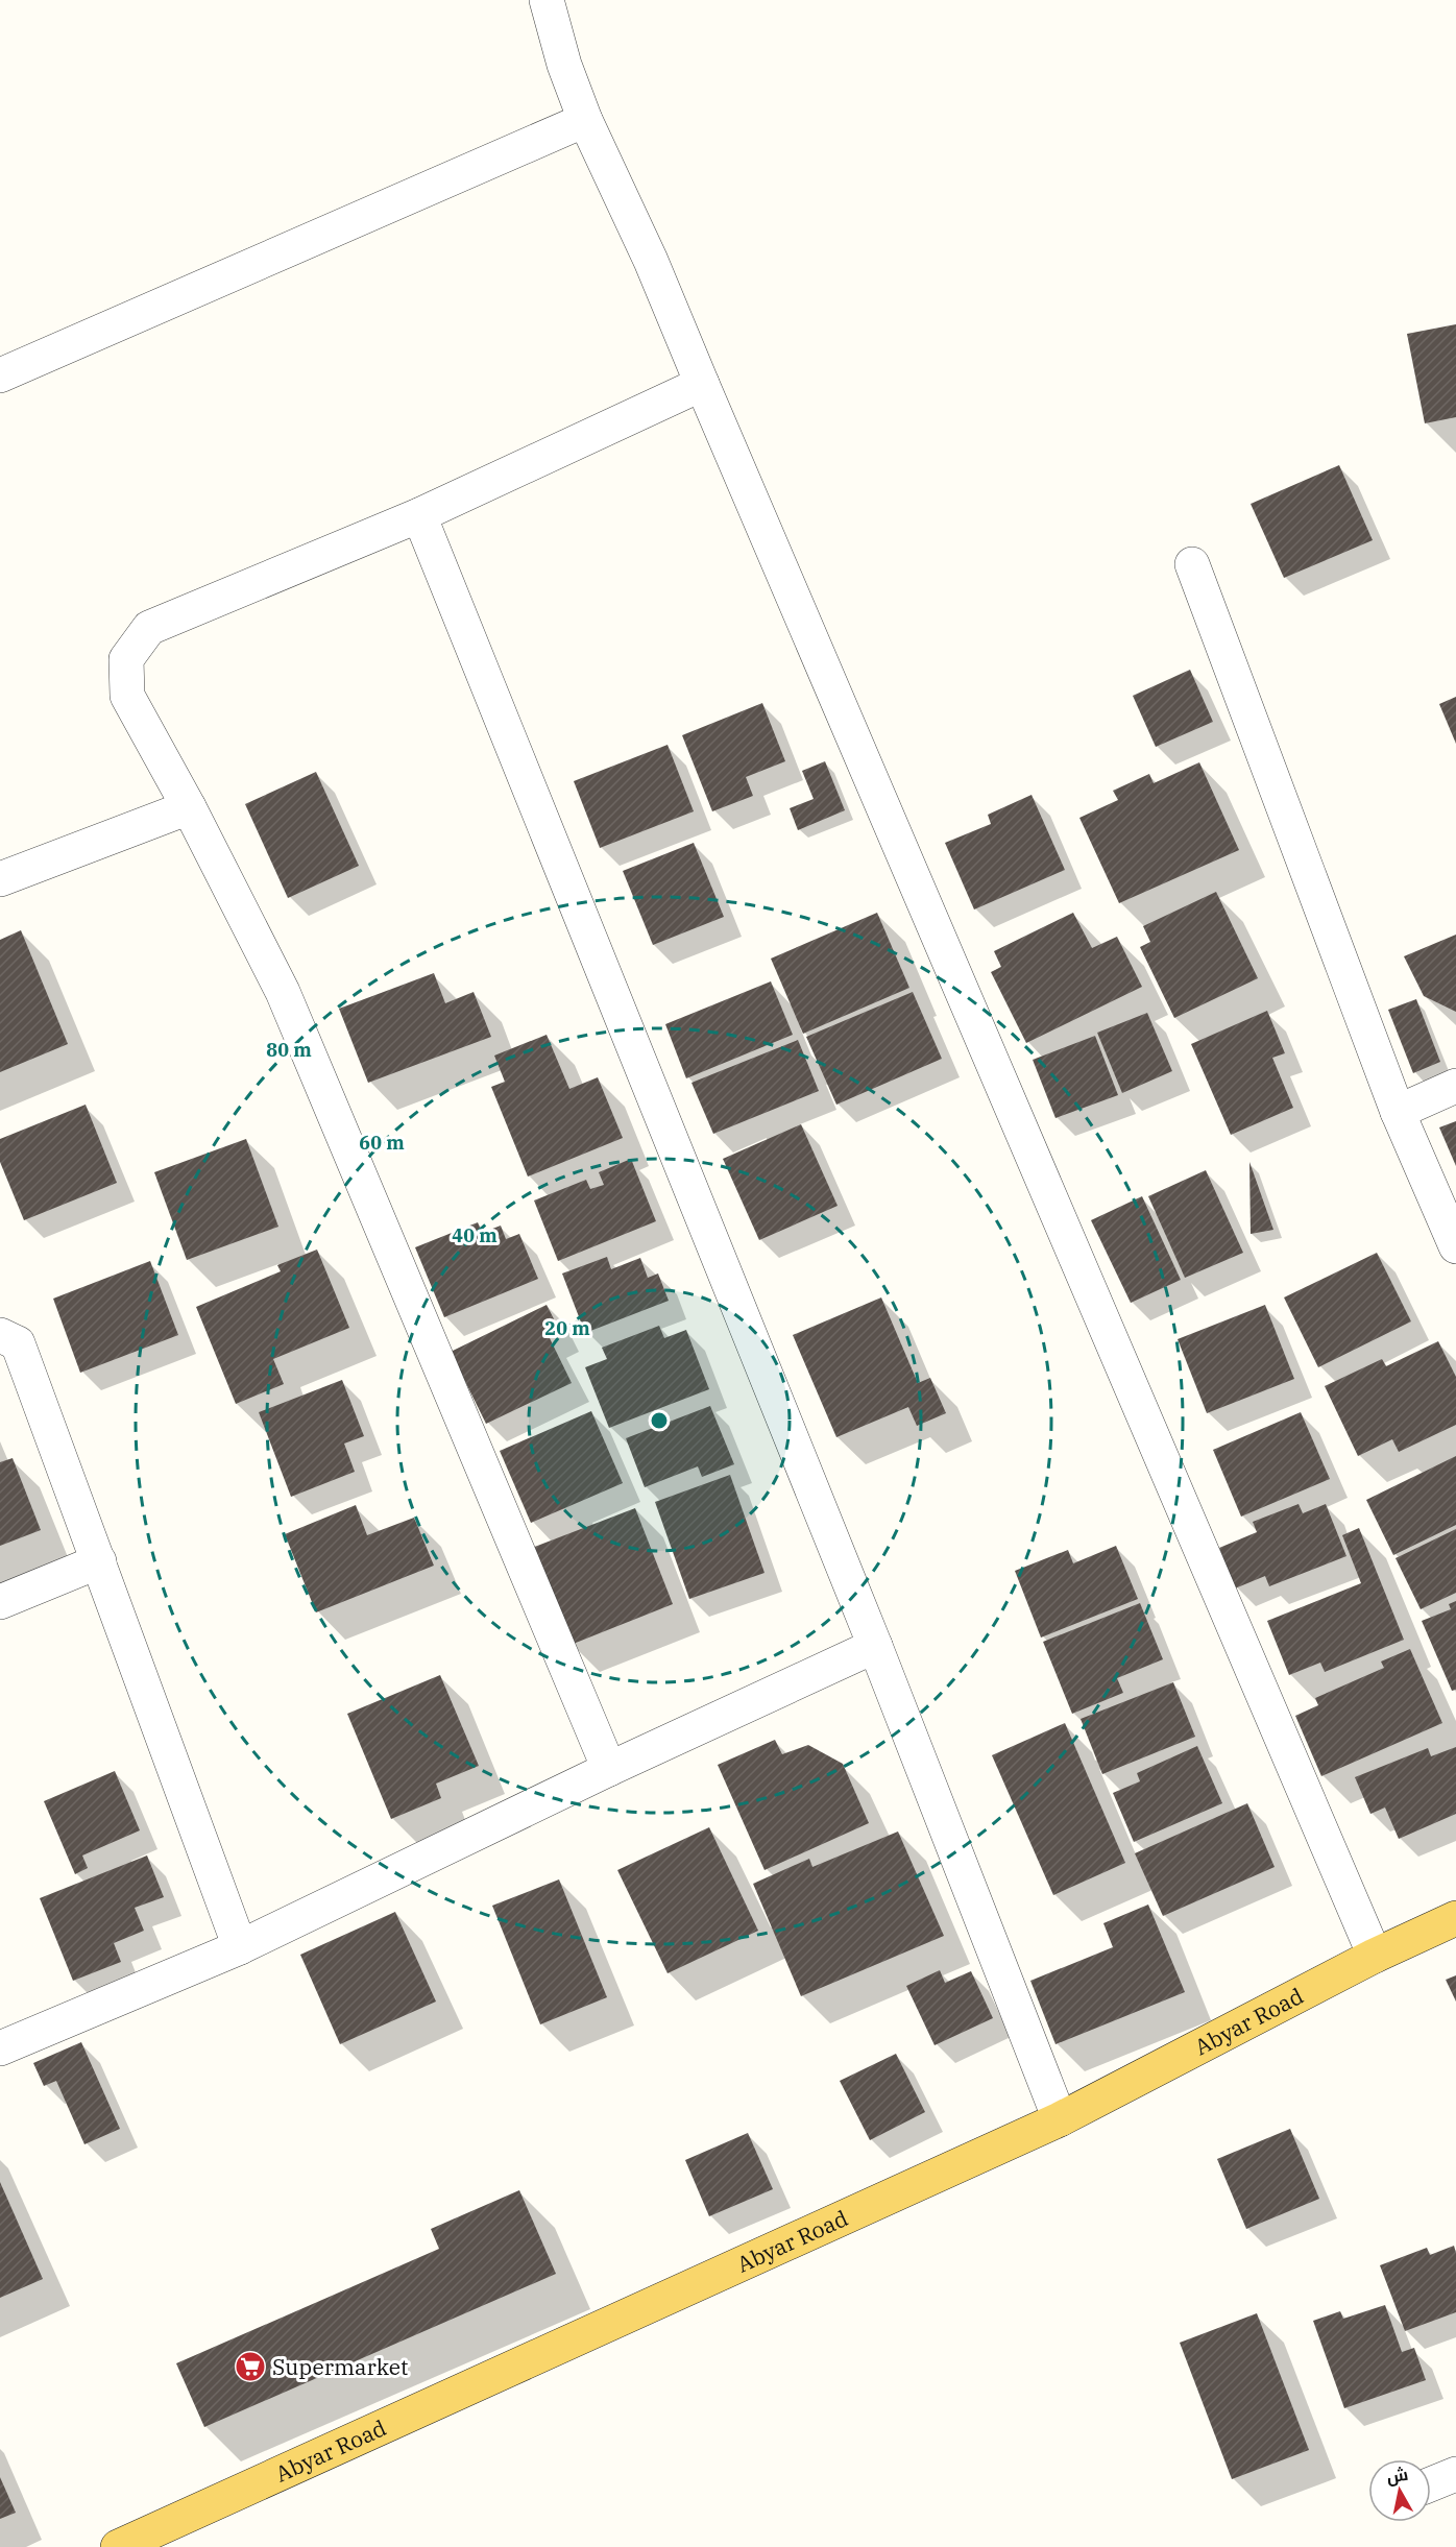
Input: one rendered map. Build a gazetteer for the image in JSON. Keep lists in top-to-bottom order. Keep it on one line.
{"streets":{"main road":["Abyar Road"]},"places":{"supermarket":["Supermarket"]},"north":"top","rings":["80 m","60 m","40 m","20 m"]}
